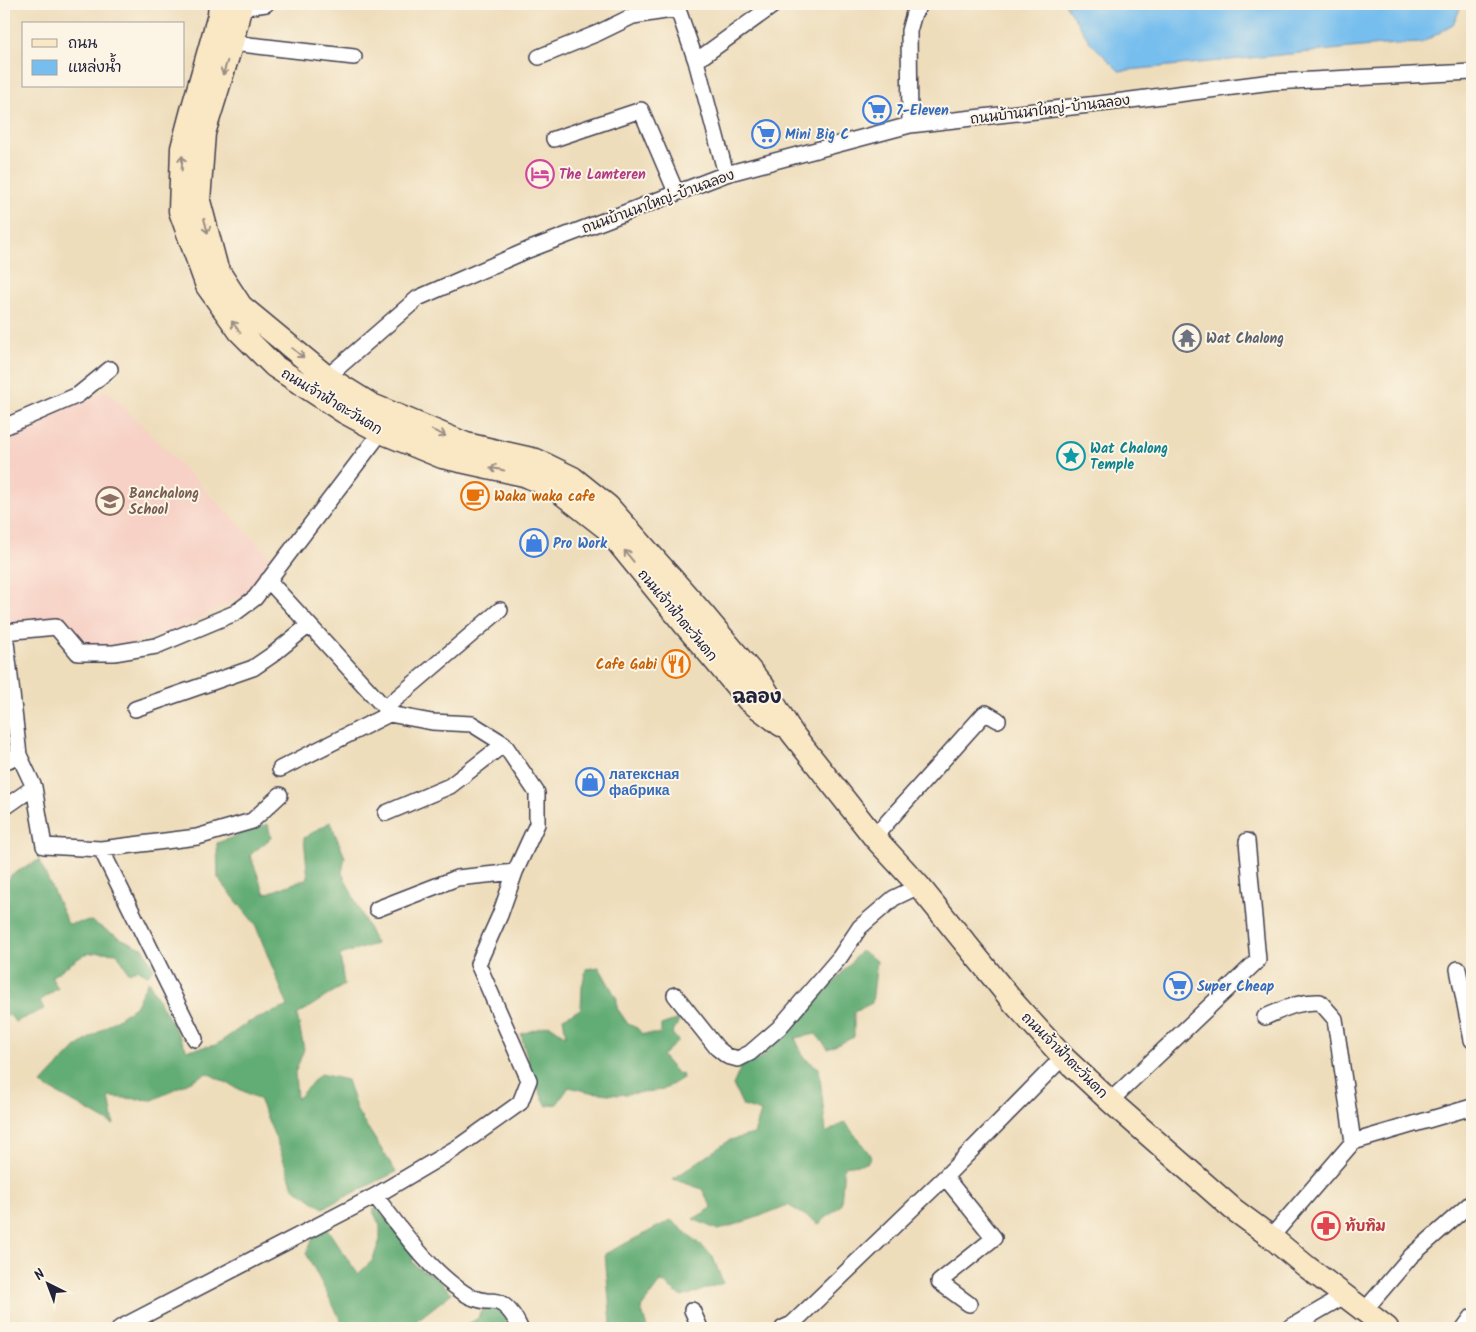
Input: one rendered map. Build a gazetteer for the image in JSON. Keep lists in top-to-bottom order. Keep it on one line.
{"streets":{"main road":["ถนนเจ้าฟ้าตะวันตก"],"street":["ถนนบ้านนาใหญ่-บ้านฉลอง"]},"crossings":[["ถนนบ้านนาใหญ่-บ้านฉลอง","ถนนเจ้าฟ้าตะวันตก"]],"districts":["ฉลอง"],"places":{"supermarket":["7-Eleven","Mini Big C","Super Cheap"],"hotel":["The Lamteren"],"temple":["Wat Chalong"],"place":["Wat Chalong Temple"],"cafe":["Waka waka cafe"],"school or university":["Banchalong School"],"shop":["Pro Work","латексная фабрика"],"restaurant":["Cafe Gabi"],"pharmacy":["ท้บทิม"]},"legend":["ถนน","แหล่งน้ำ"],"north":"top left"}
